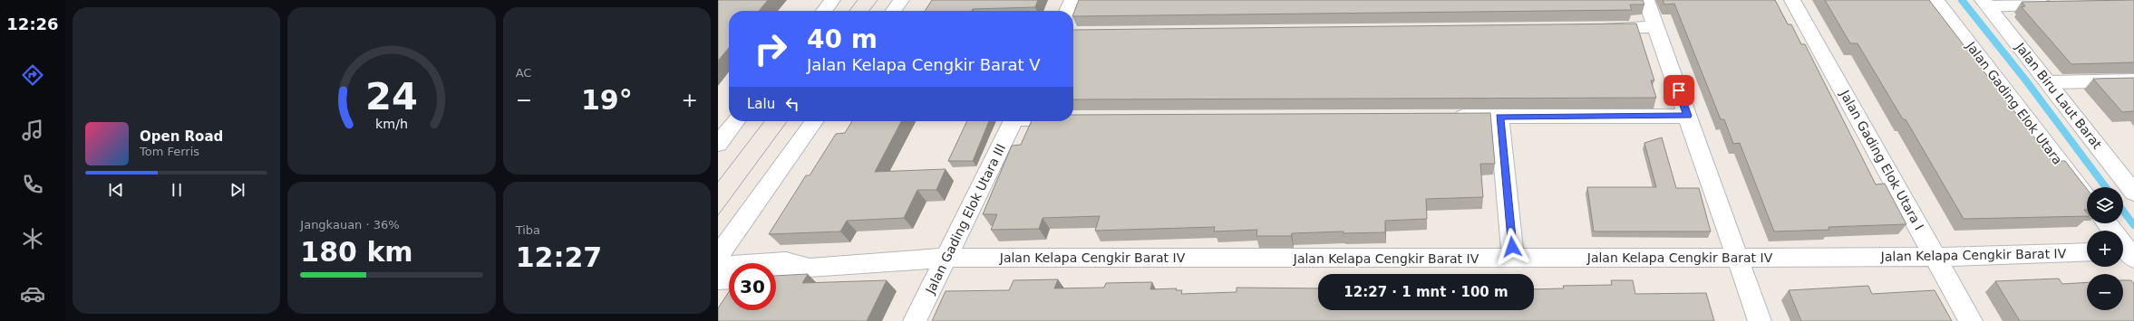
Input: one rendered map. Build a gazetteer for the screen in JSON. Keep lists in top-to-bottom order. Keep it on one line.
{"streets":{"street":["Jalan Biru Laut Barat","Jalan Gading Elok Utara","Jalan Gading Elok Utara I","Jalan Gading Elok Utara III","Jalan Kelapa Cengkir Barat IV"]},"crossings":[["Jalan Gading Elok Utara I","Jalan Kelapa Cengkir Barat IV"],["Jalan Gading Elok Utara III","Jalan Kelapa Cengkir Barat IV"]],"page":{"tabs":"12:26","tile":["AC",["Jangkauan · 36%","180 km"],["Tiba","12:27"]],"turn":["40 m","Jalan Kelapa Cengkir Barat V"],"heat":["−","19°","+"],"then":"Lalu","song":["Open Road","Tom Ferris"],"map_buttons":["+","−"],"limit":"30","trip":"12:27 · 1 mnt · 100 m","gauge":["24","km/h"]}}
